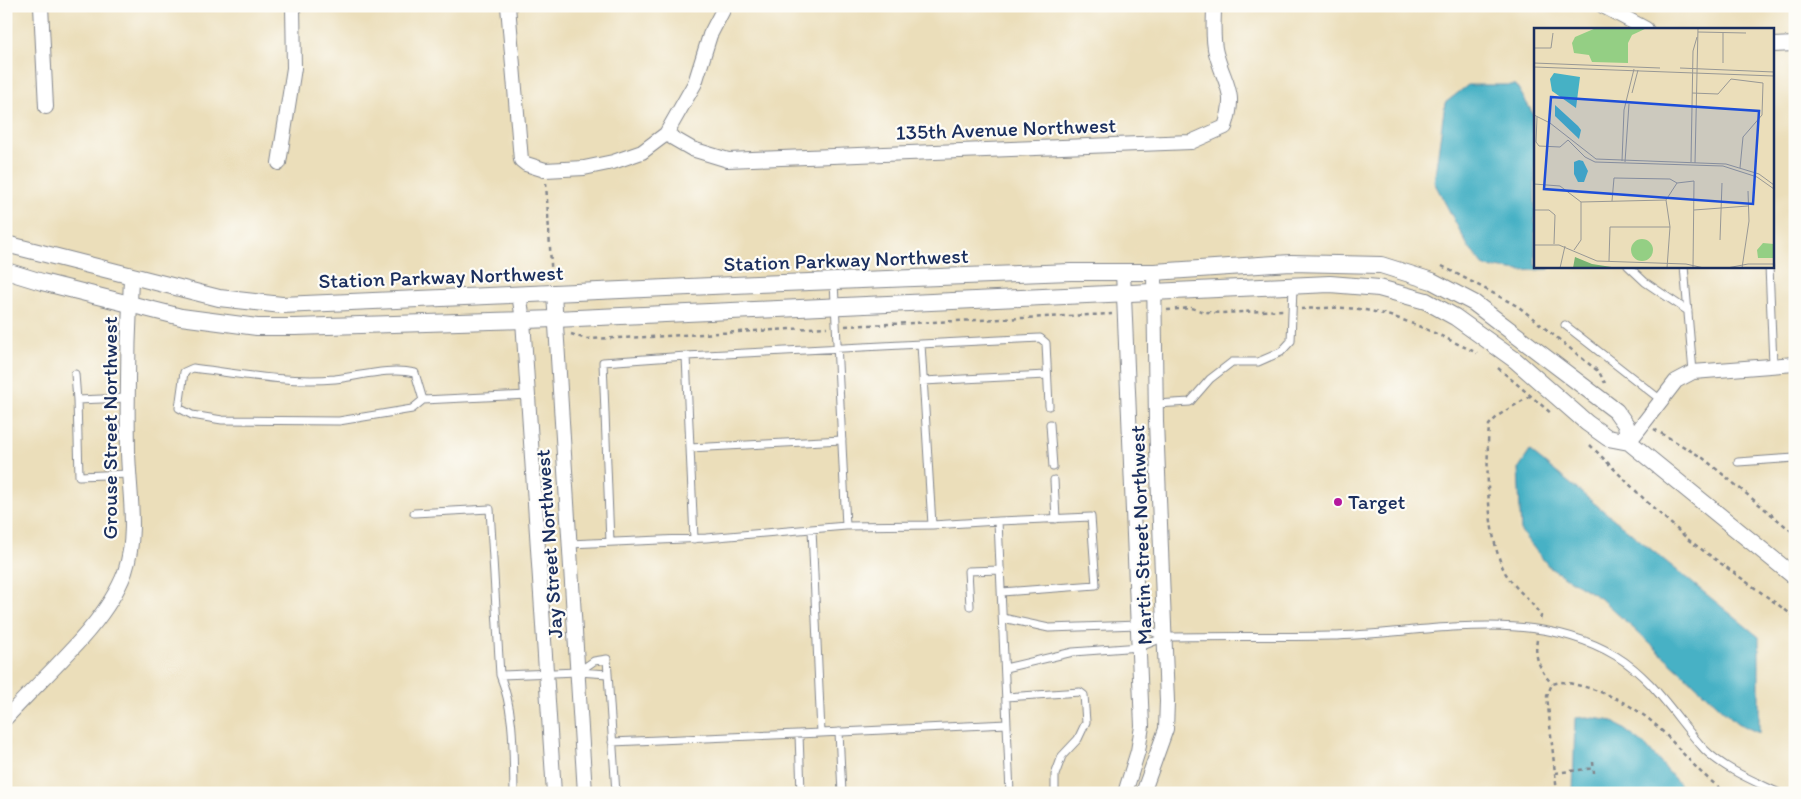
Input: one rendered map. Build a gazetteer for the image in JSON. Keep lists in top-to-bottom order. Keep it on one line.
{"streets":{"street":["135th Avenue Northwest","Station Parkway Northwest","Grouse Street Northwest","Martin Street Northwest","Jay Street Northwest"]},"crossings":[["Station Parkway Northwest","Grouse Street Northwest"],["Station Parkway Northwest","Martin Street Northwest"],["Station Parkway Northwest","Jay Street Northwest"]],"places":["Target"]}
